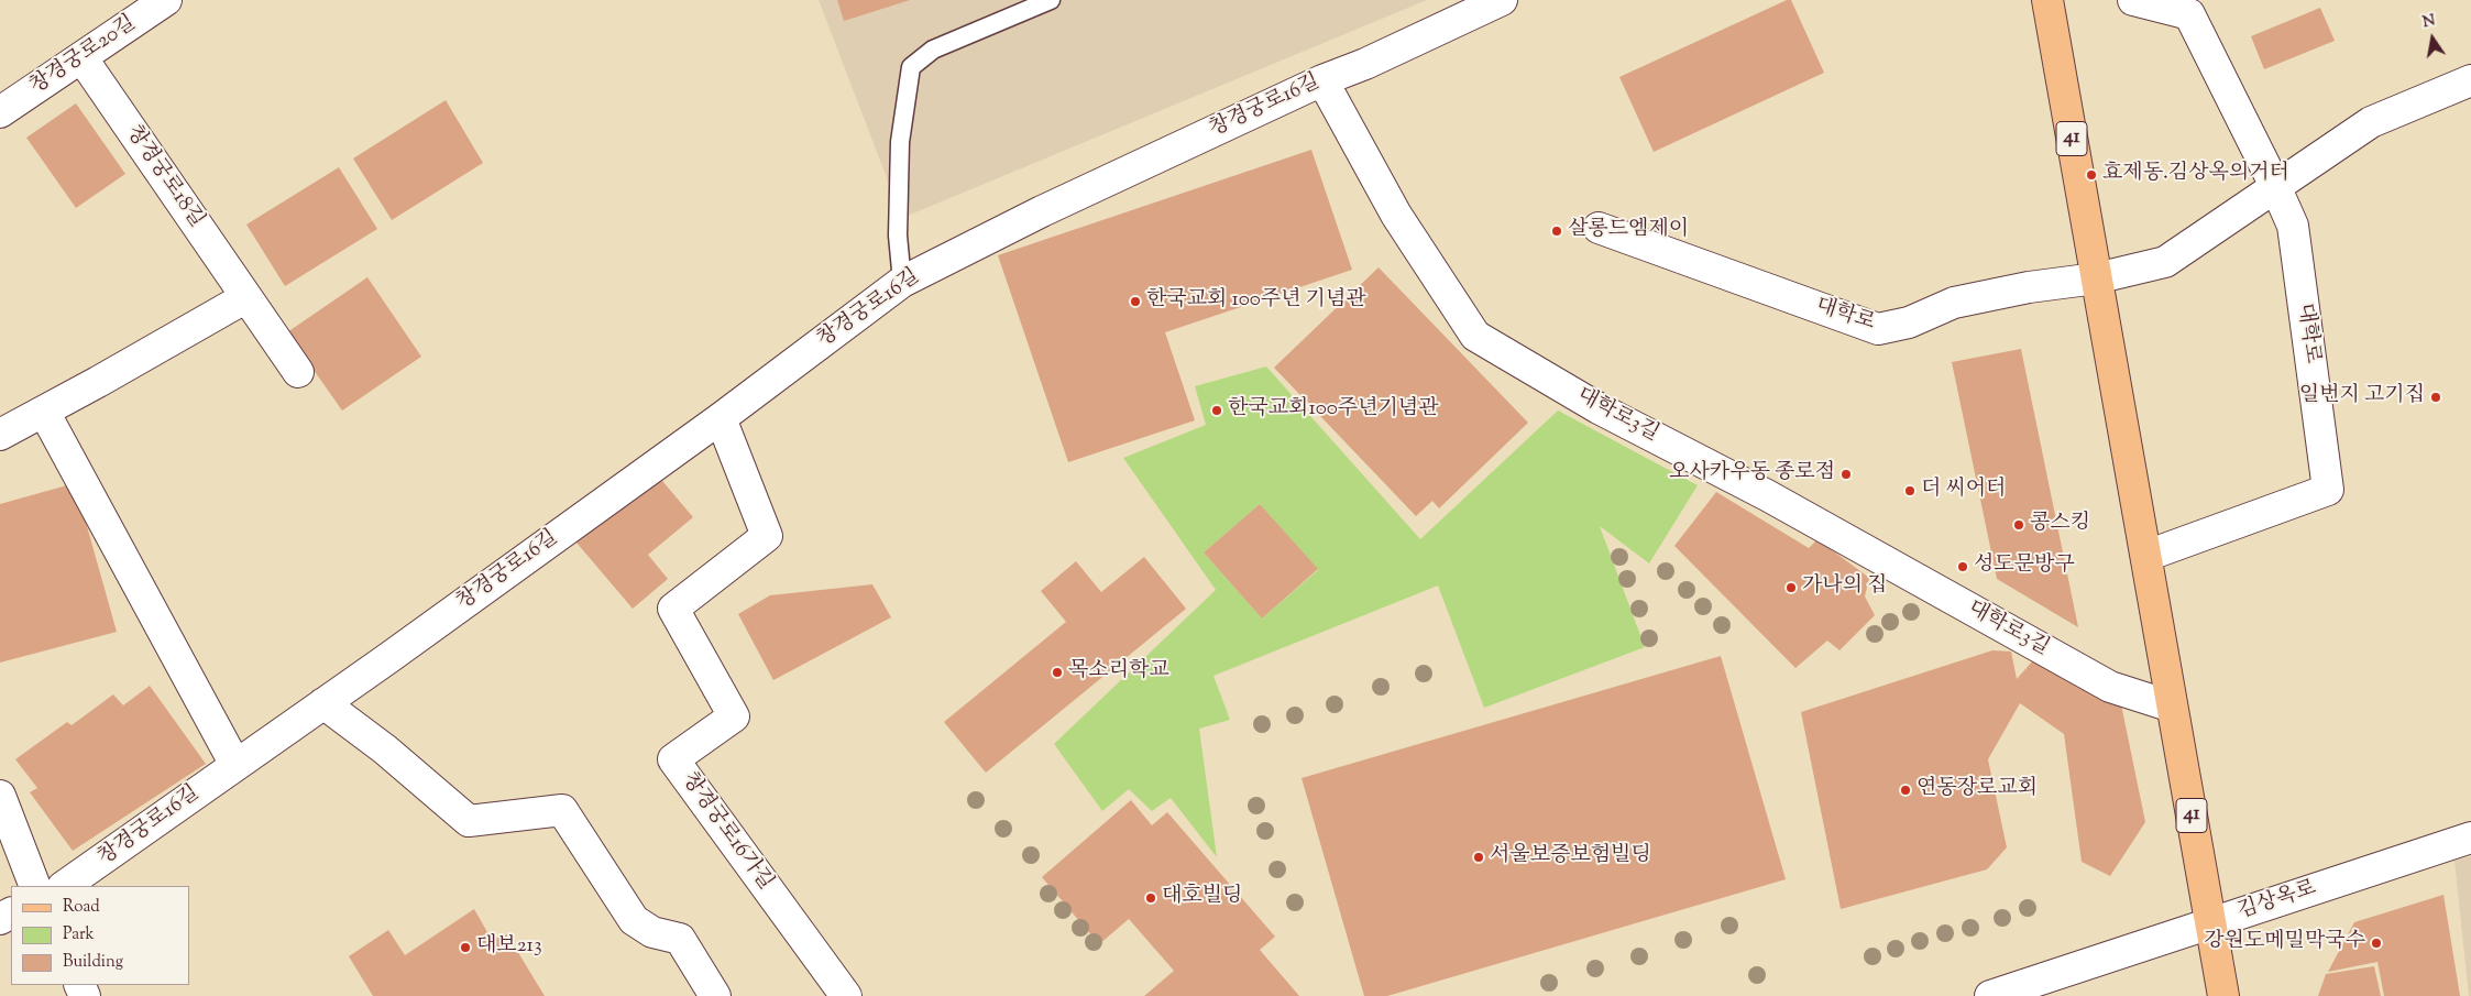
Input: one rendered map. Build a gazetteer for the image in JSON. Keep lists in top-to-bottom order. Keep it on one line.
{"streets":{"main road":["41"],"street":["창경궁로20길","창경궁로16길","창경궁로18길","대학로","대학로3길","창경궁로16가길","김상옥로"]},"crossings":[["창경궁로20길","창경궁로18길"],["창경궁로16길","대학로3길"],["창경궁로16길","창경궁로16가길"],["41","대학로"],["41","대학로3길"],["41","김상옥로"]],"places":["효제동.김상옥의거터","살롱드엠제이","한국교회 100주년 기념관","일번지 고기집","한국교회100주년기념관","오사카우동 종로점","더 씨어터","콩스킹","성도문방구","가나의 집","목소리학교","연동장로교회","서울보증보험빌딩","대호빌딩","강원도메밀막국수","대보213"],"legend":["Road","Park","Building"],"north":"top"}
